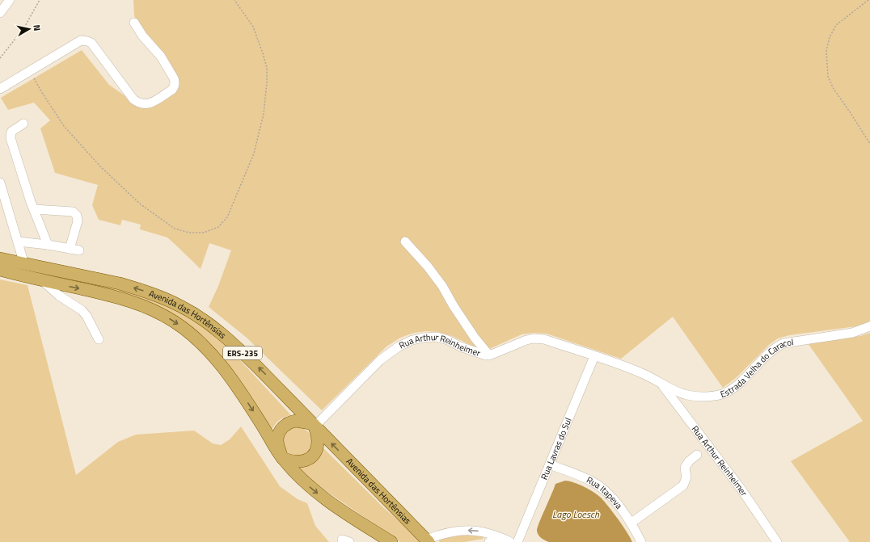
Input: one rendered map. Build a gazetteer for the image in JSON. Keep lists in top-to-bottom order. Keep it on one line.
{"streets":{"main road":["Avenida das Hortênsias","ERS-235"],"street":["Rua Arthur Reinheimer","Estrada Velha do Caracol","Rua Lavras do Sul","Rua Itapeva"]},"crossings":[["Avenida das Hortênsias","Rua Arthur Reinheimer"],["Rua Arthur Reinheimer","Estrada Velha do Caracol"],["Rua Arthur Reinheimer","Rua Lavras do Sul"],["Rua Lavras do Sul","Rua Itapeva"]],"water":["Lago Loesch"],"north":"right"}
